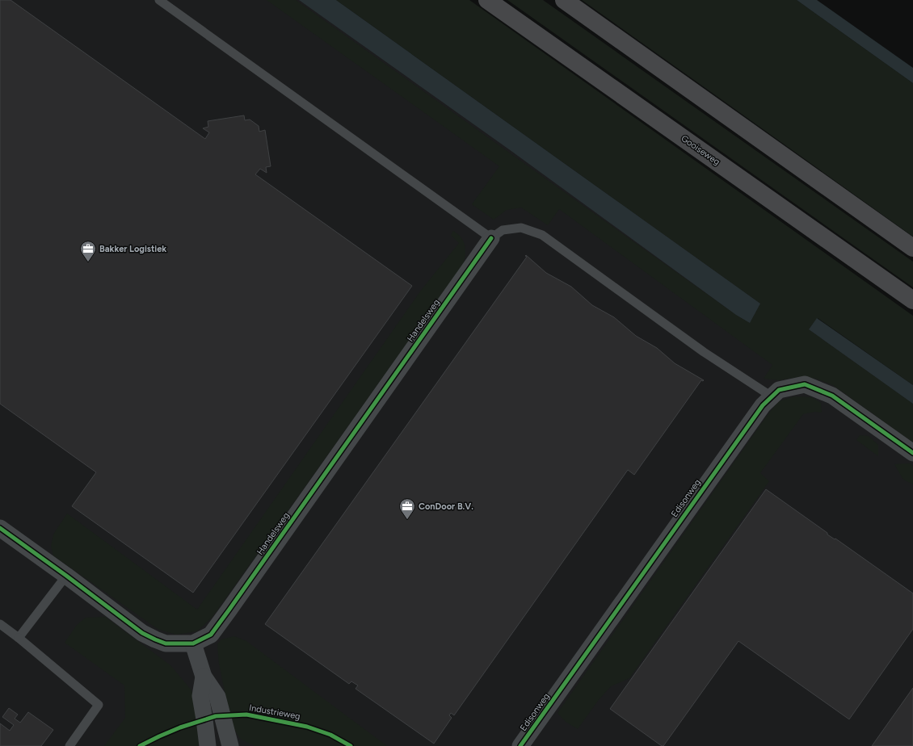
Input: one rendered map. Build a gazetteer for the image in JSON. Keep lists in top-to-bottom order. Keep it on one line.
{"streets":{"highway":["Gooiseweg"],"street":["Handelsweg","Edisonweg"],"cycle path":["Industrieweg"]},"places":{"office":["Bakker Logistiek","ConDoor B.V."]}}
